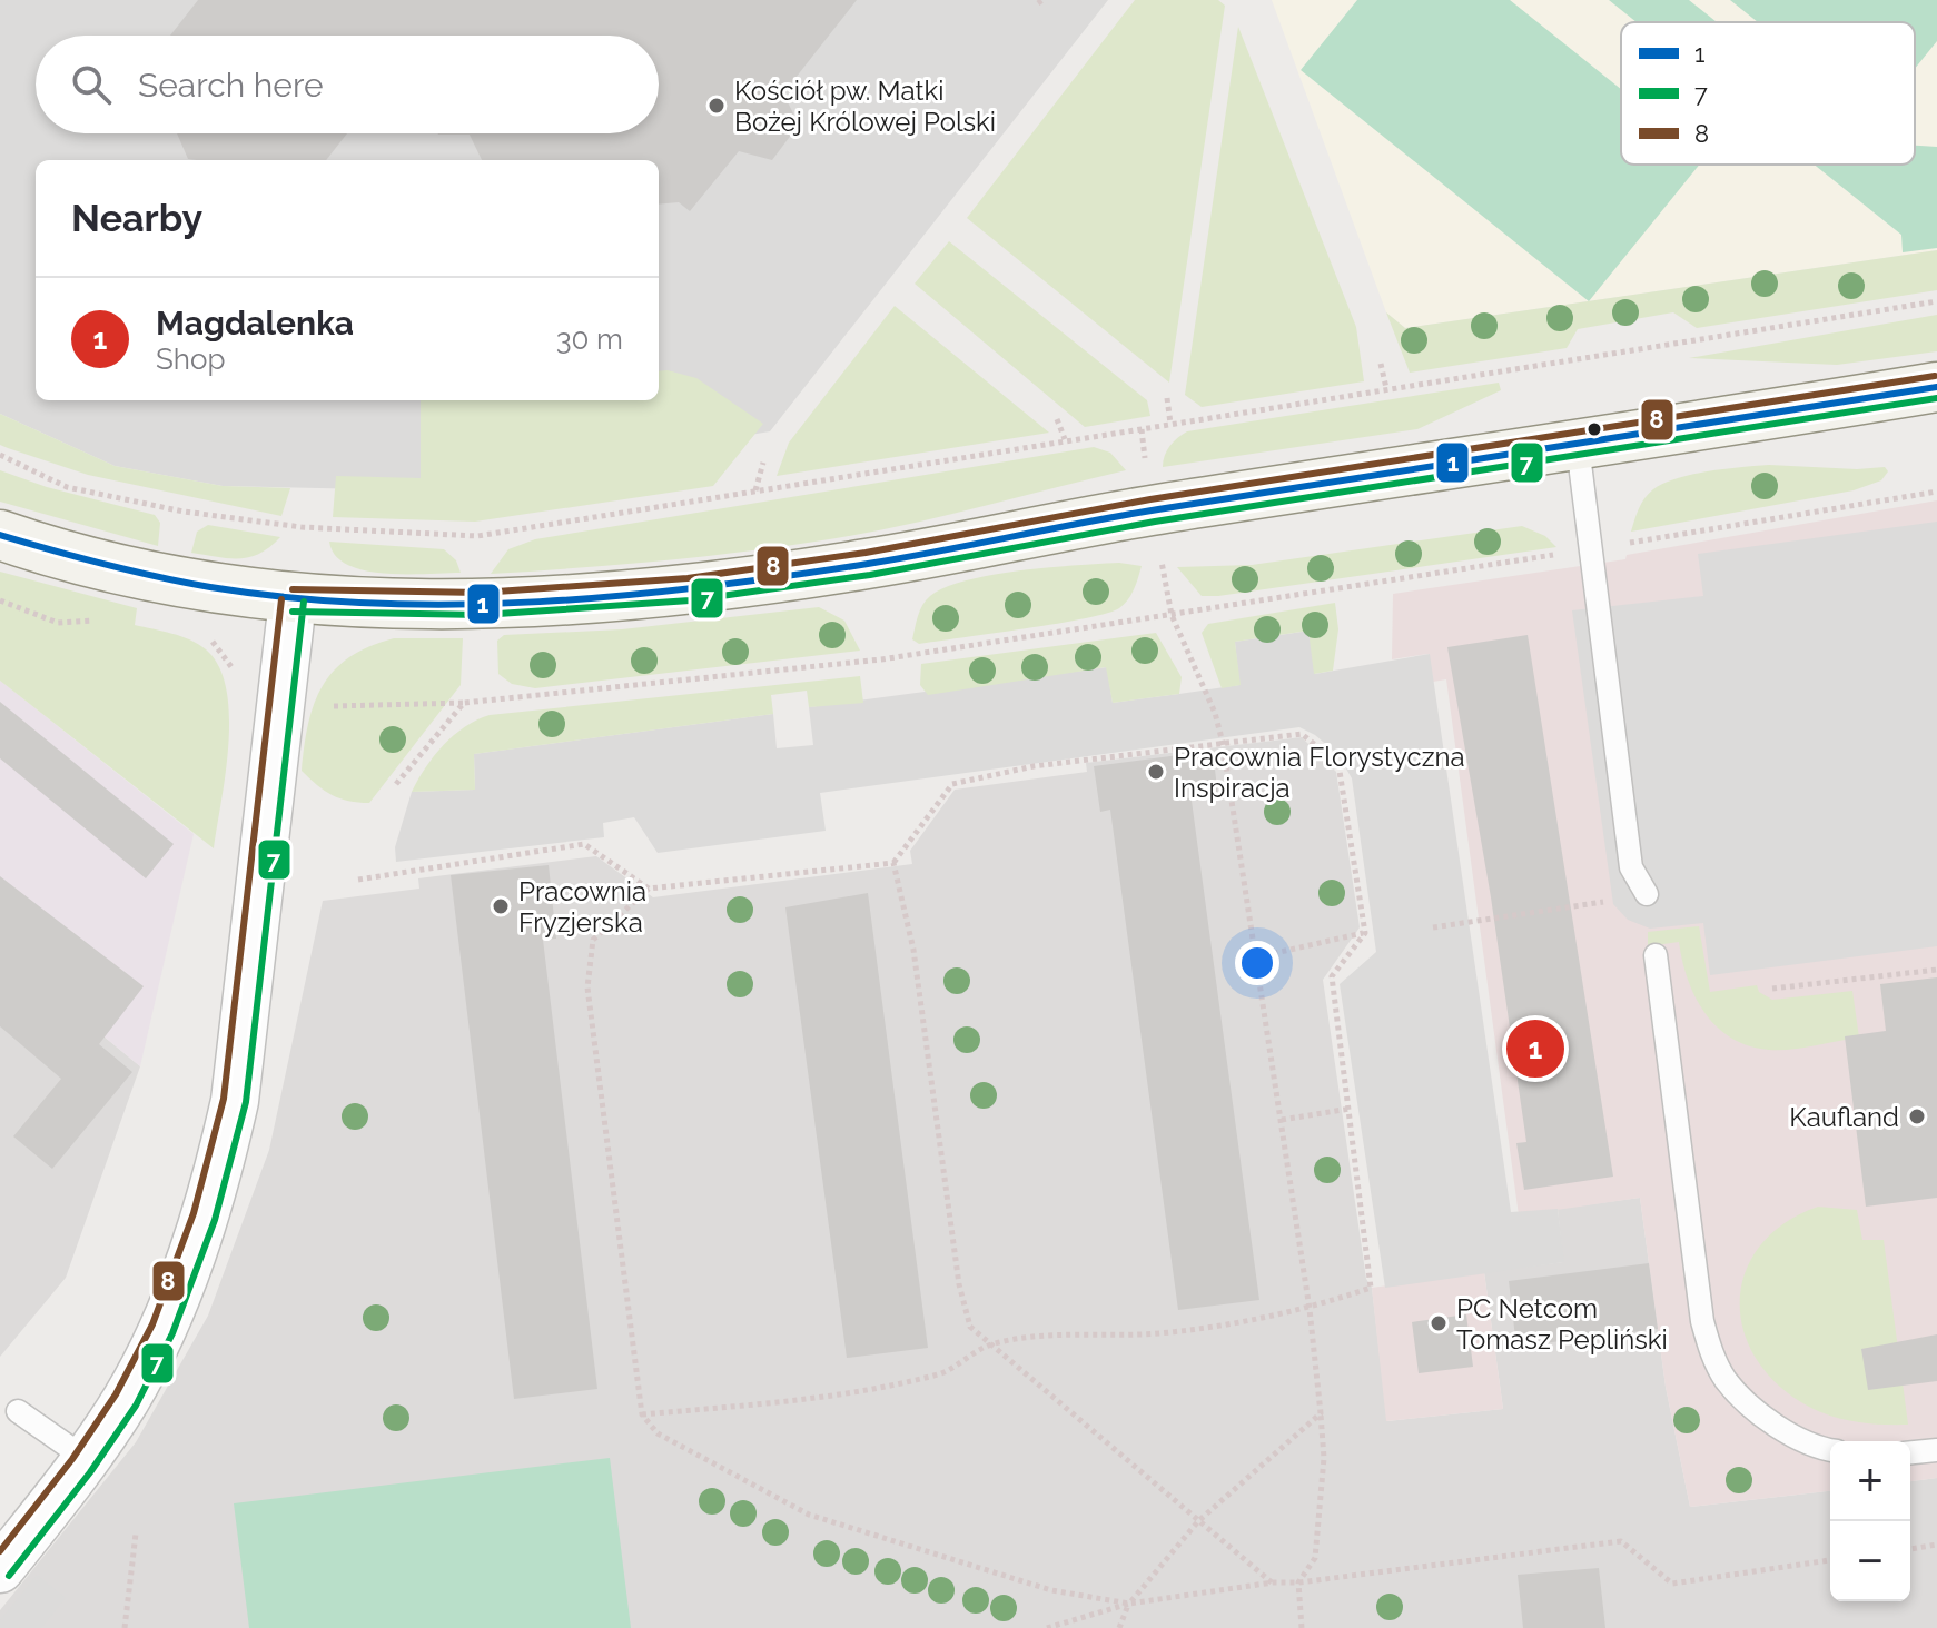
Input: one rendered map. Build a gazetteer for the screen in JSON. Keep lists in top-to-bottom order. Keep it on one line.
{"places":["Kościół pw. Matki Bożej Królowej Polski","Pracownia Florystyczna Inspiracja","Pracownia Fryzjerska","Kaufland","PC Netcom Tomasz Pepliński"],"lines":["transit line 8","transit line 1","transit line 7"],"legend":["1","7","8"],"page":{"search":"Search here","heading":"Nearby","list":[{"mark":"1","name":"Magdalenka","note":"Shop","value":"30 m"}],"pins":"1","map_buttons":["+","−"]}}
